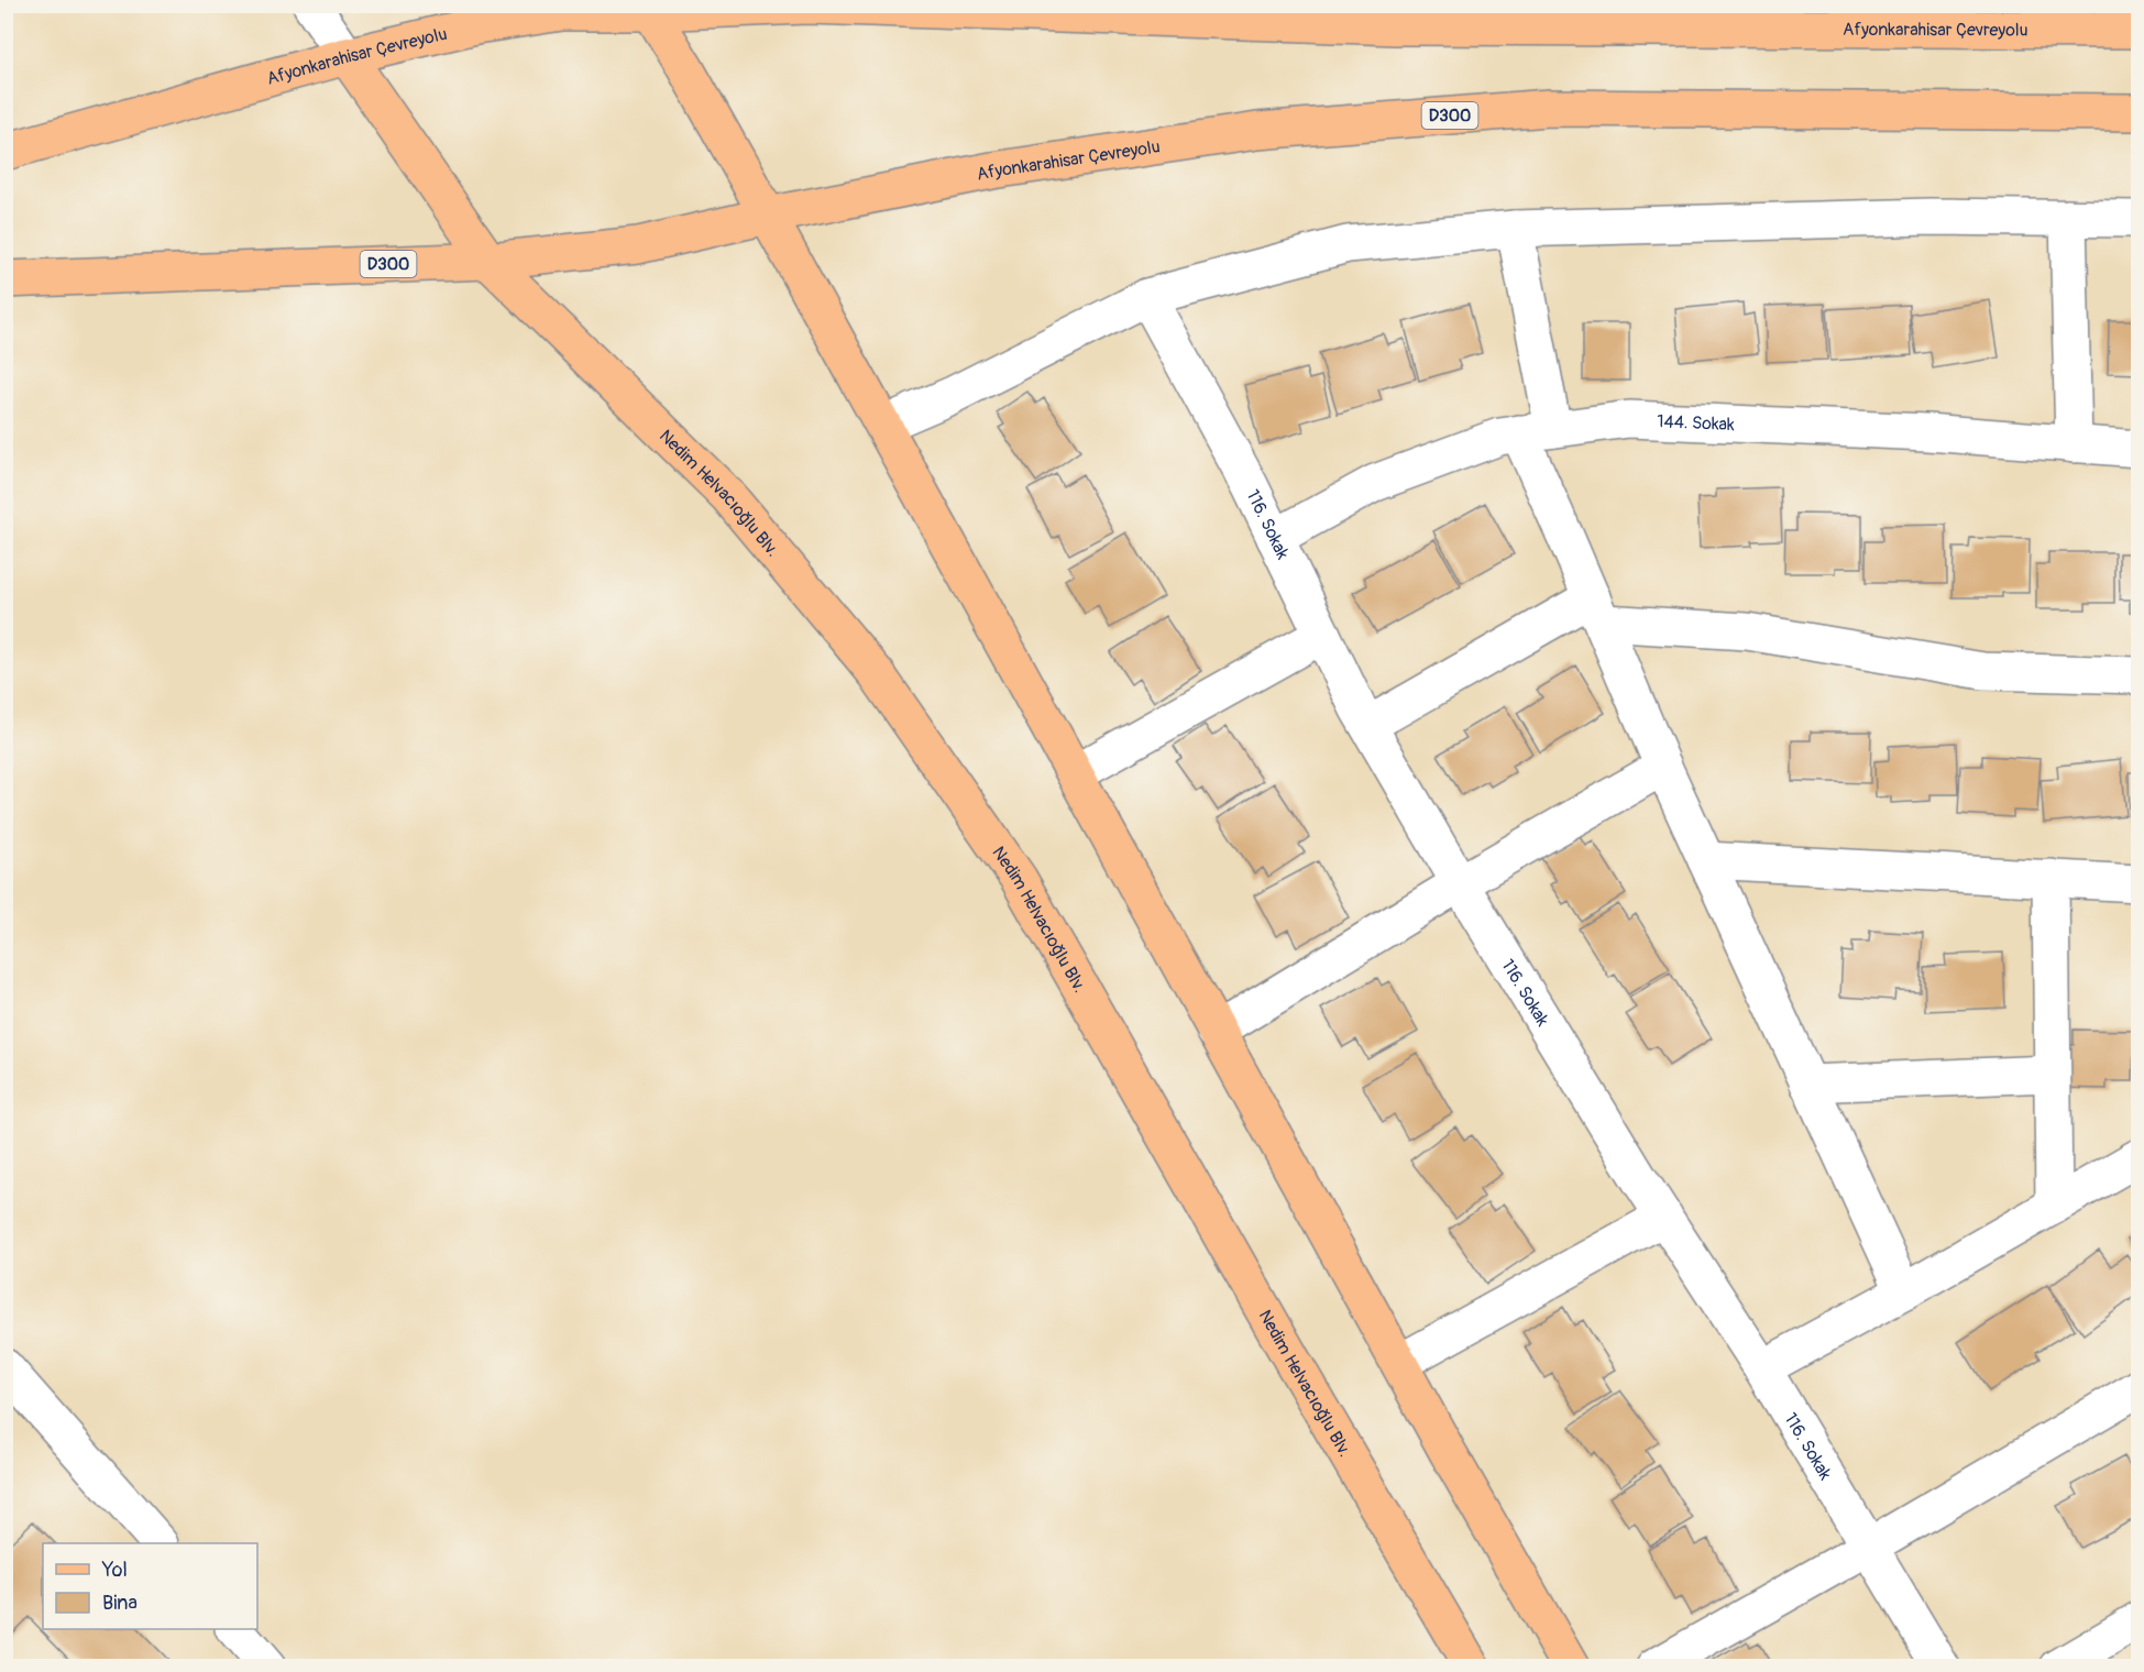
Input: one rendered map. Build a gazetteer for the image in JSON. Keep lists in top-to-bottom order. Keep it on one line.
{"streets":{"main road":["Afyonkarahisar Çevreyolu","D300","Nedim Helvacıoğlu Blv."],"street":["144. Sokak","116. Sokak"]},"crossings":[["Afyonkarahisar Çevreyolu","Nedim Helvacıoğlu Blv."],["144. Sokak","116. Sokak"]],"legend":["Yol","Bina"]}
